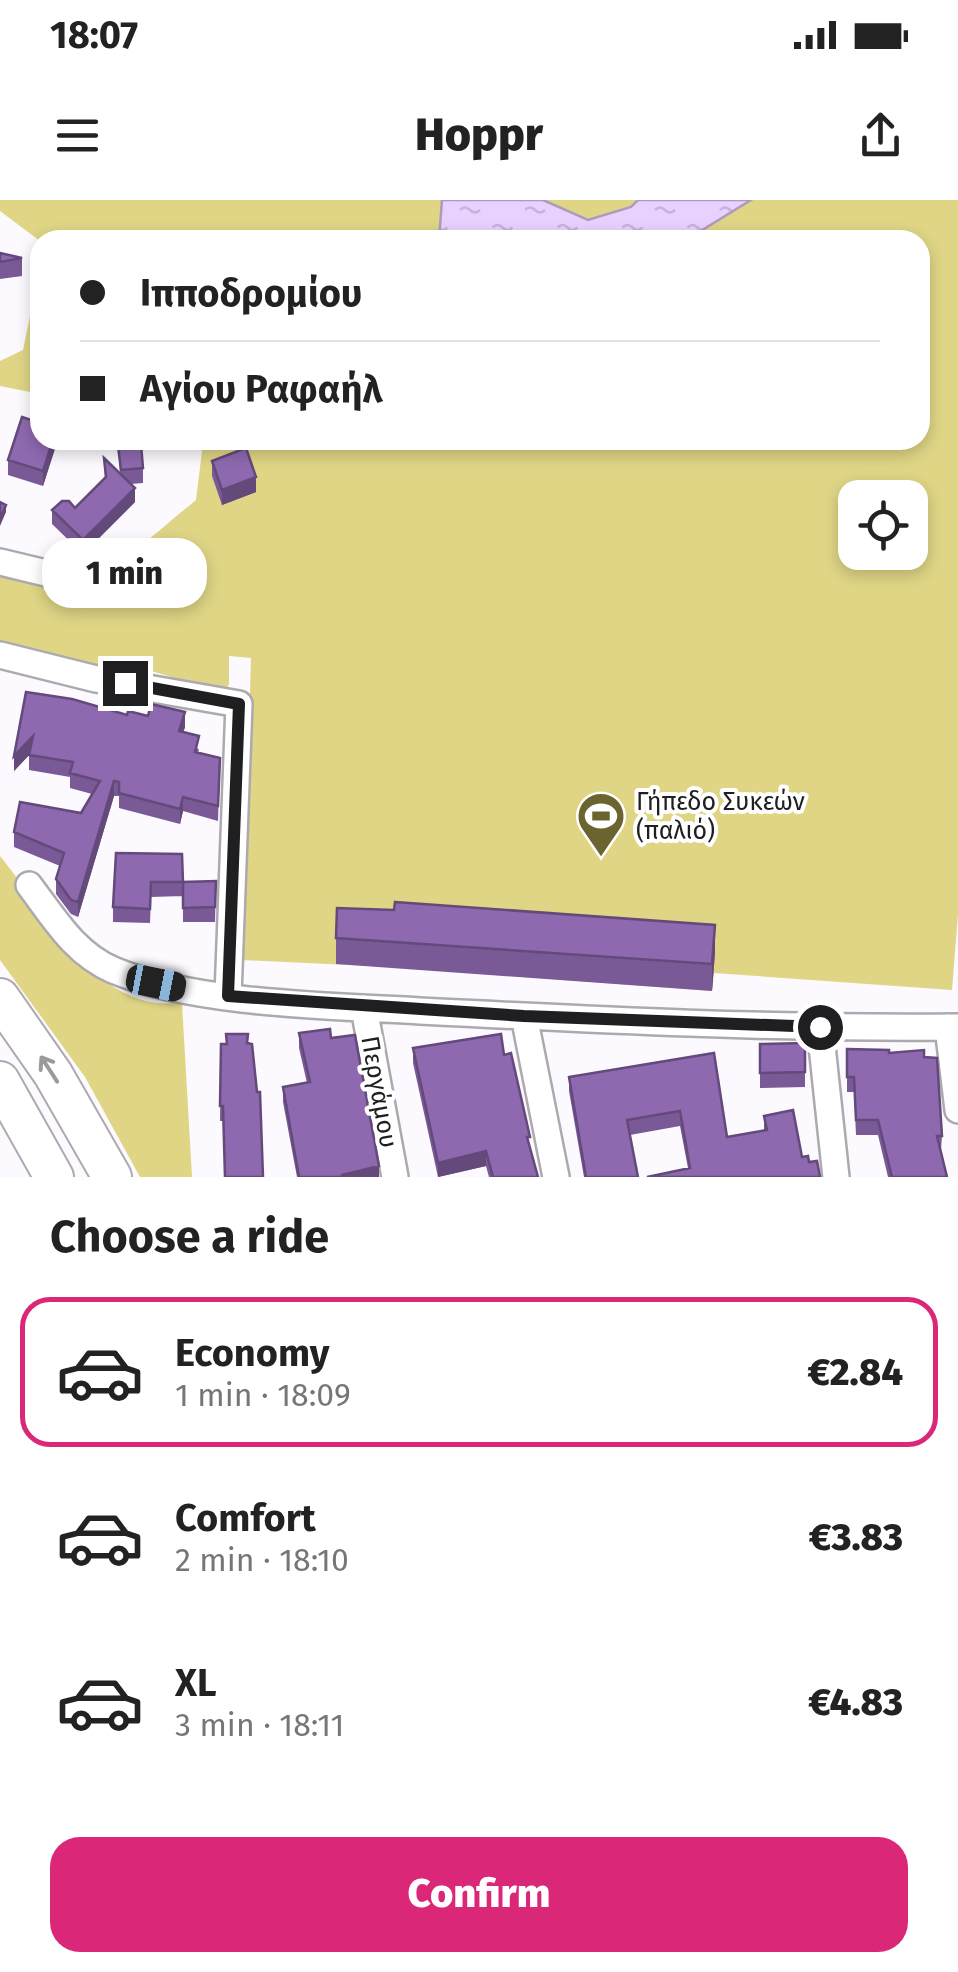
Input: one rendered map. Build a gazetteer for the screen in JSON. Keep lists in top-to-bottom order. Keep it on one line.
{"streets":{"street":["Περγάμου"]},"places":{"sports":["Γήπεδο Συκεών (παλιό)"]},"page":{"status":"18:07","header":"Hoppr","banner":["Ιπποδρομίου","Αγίου Ραφαήλ"],"bubble":"1 min","heading":"Choose a ride","list":[{"name":"Economy","note":"1 min · 18:09","value":"€2.84"},{"name":"Comfort","note":"2 min · 18:10","value":"€3.83"},{"name":"XL","note":"3 min · 18:11","value":"€4.83"}],"buttons":"Confirm"}}
